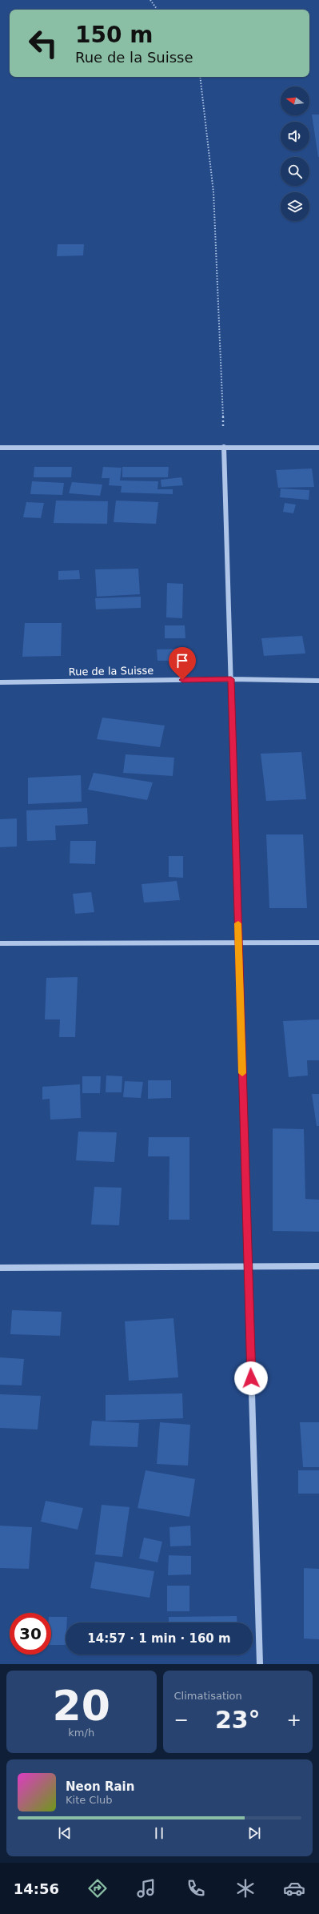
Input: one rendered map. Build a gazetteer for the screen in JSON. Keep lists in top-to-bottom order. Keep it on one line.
{"streets":{"street":["Rue de la Suisse"]},"north":"left","page":{"turn":["150 m","Rue de la Suisse"],"limit":"30","trip":"14:57 · 1 min · 160 m","tile":[["20","km/h"],"Climatisation"],"heat":["−","23°","+"],"song":["Neon Rain","Kite Club"],"tabs":"14:56"}}
